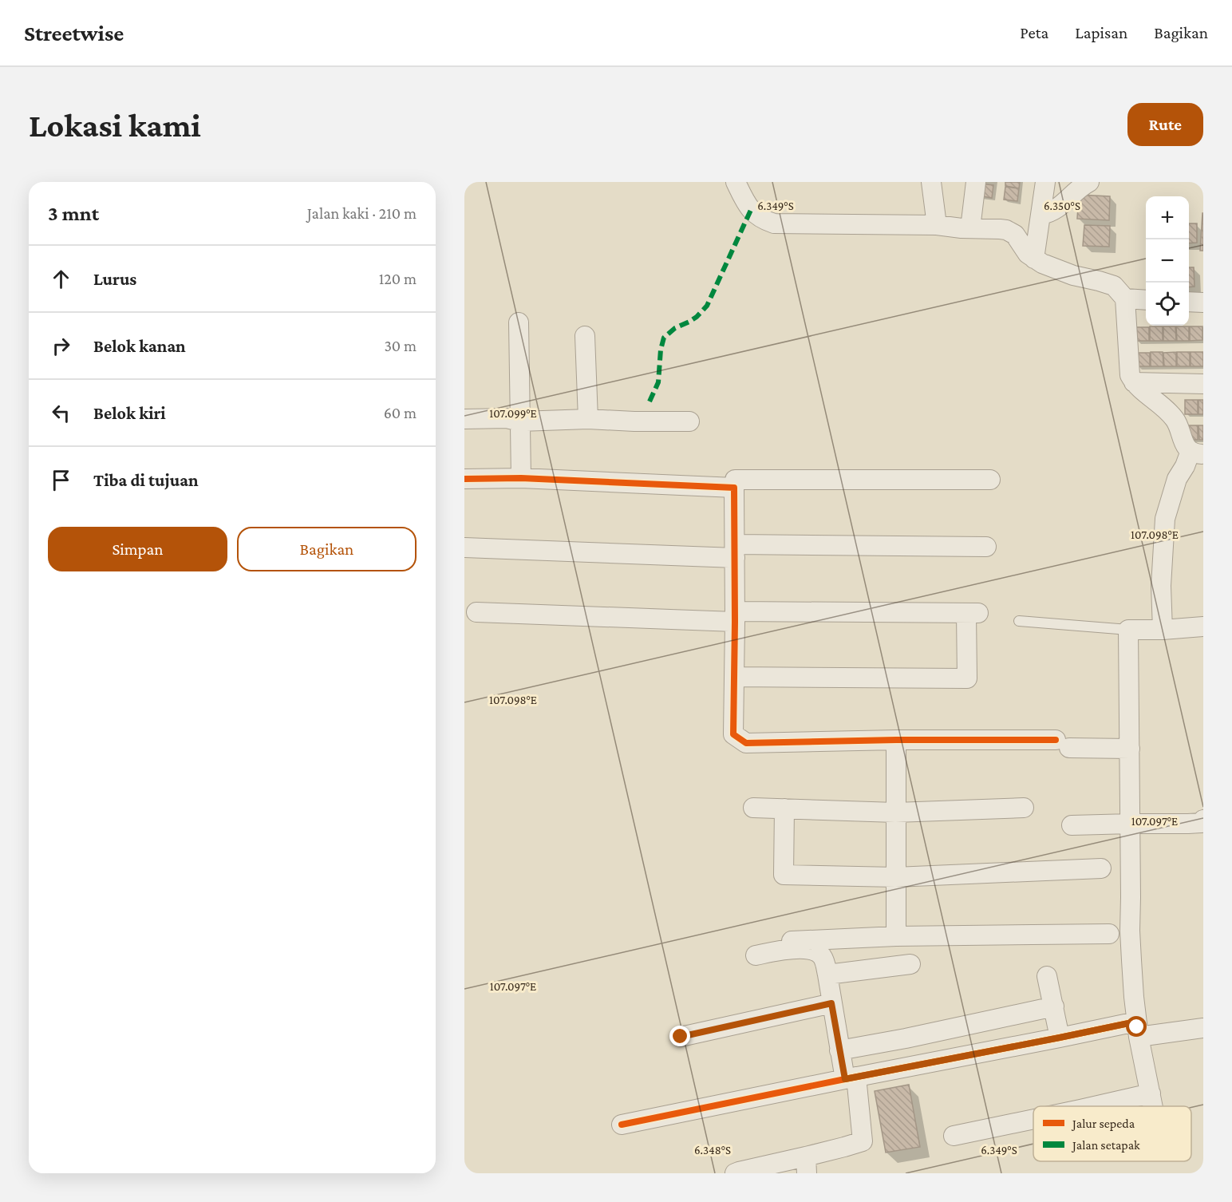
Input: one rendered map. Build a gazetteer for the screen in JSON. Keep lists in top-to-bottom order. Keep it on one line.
{"legend":["Jalur sepeda","Jalan setapak"],"page":{"header":"Streetwise","nav":["Peta","Lapisan","Bagikan"],"buttons":["Rute",["Simpan","Bagikan"]],"title":"Lokasi kami","heading":["3 mnt","Jalan kaki · 210 m"],"map_buttons":["+","−"],"list":[["Lurus","120 m"],["Belok kanan","30 m"],["Belok kiri","60 m"],"Tiba di tujuan"]},"coordinates":["6.349°S","6.350°S","107.099°E","107.098°E","107.097°E","6.348°S"]}
